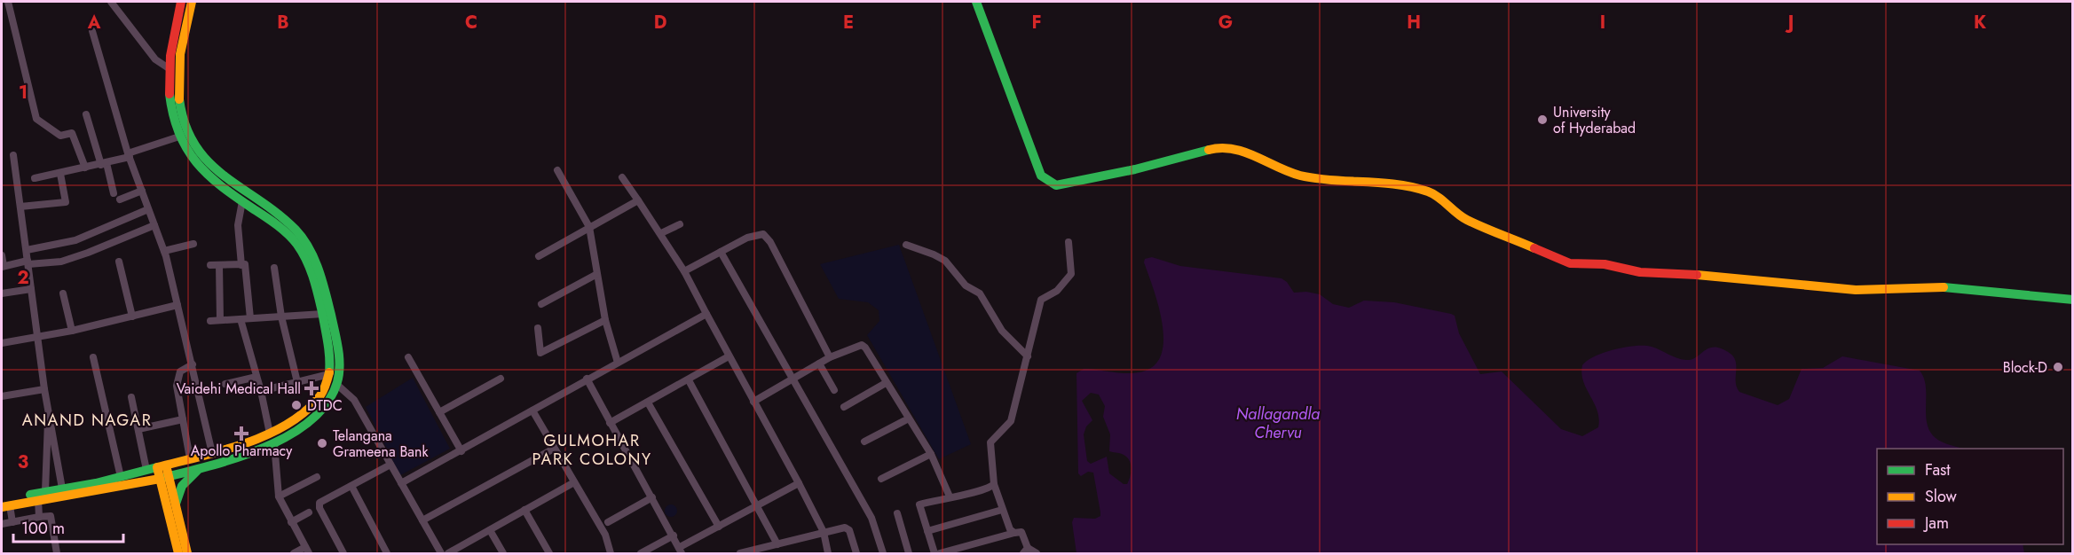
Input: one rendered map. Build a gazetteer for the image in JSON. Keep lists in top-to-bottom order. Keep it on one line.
{"districts":["ANAND NAGAR","GULMOHAR PARK COLONY"],"water":["Nallagandla Chervu"],"places":{"other":["University of Hyderabad","Block-D","DTDC","Telangana Grameena Bank"],"health":["Vaidehi Medical Hall","Apollo Pharmacy"]},"legend":["Fast","Slow","Jam"],"scale_bar":"100 m","grid":{"columns":["A","B","C","D","E","F","G","H","I","J","K"],"rows":["1","2","3"]}}
